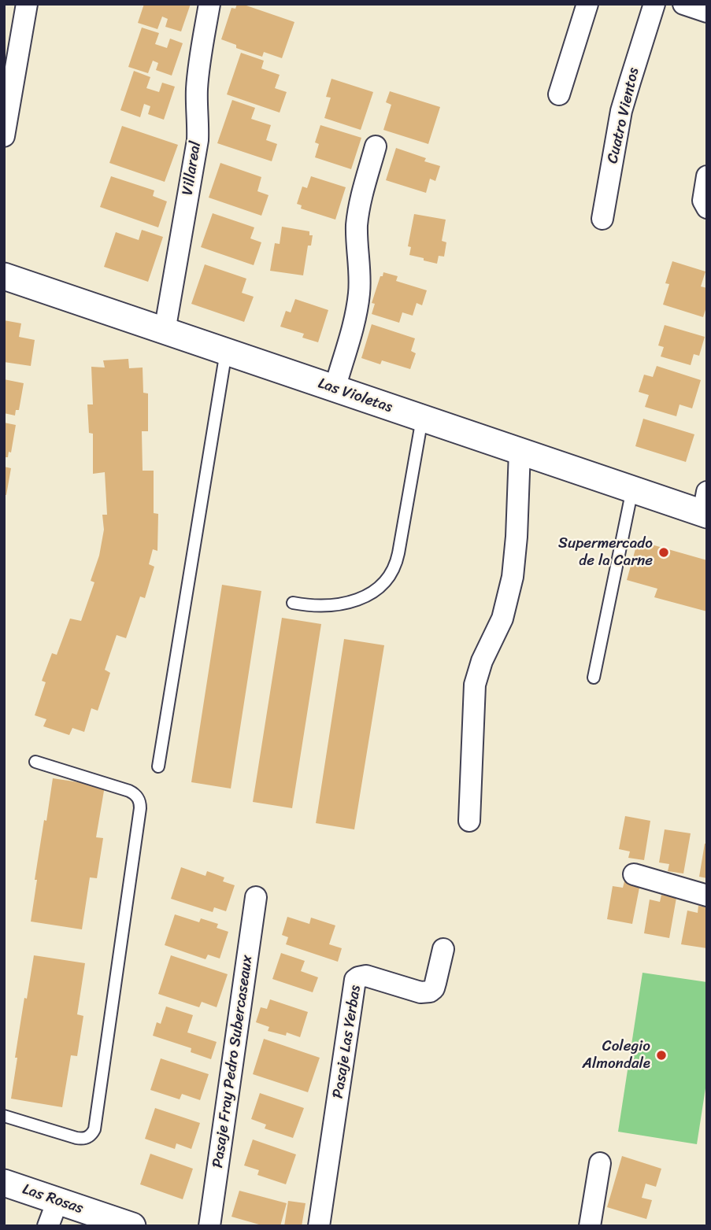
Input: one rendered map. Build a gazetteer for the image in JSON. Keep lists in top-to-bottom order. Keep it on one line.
{"streets":{"street":["Cuatro Vientos","Villareal","Las Violetas","Pasaje Las Yerbas","Pasaje Fray Pedro Subercaseaux","Las Rosas"]},"crossings":[["Villareal","Las Violetas"]],"places":["Supermercado de la Carne","Colegio Almondale"]}
